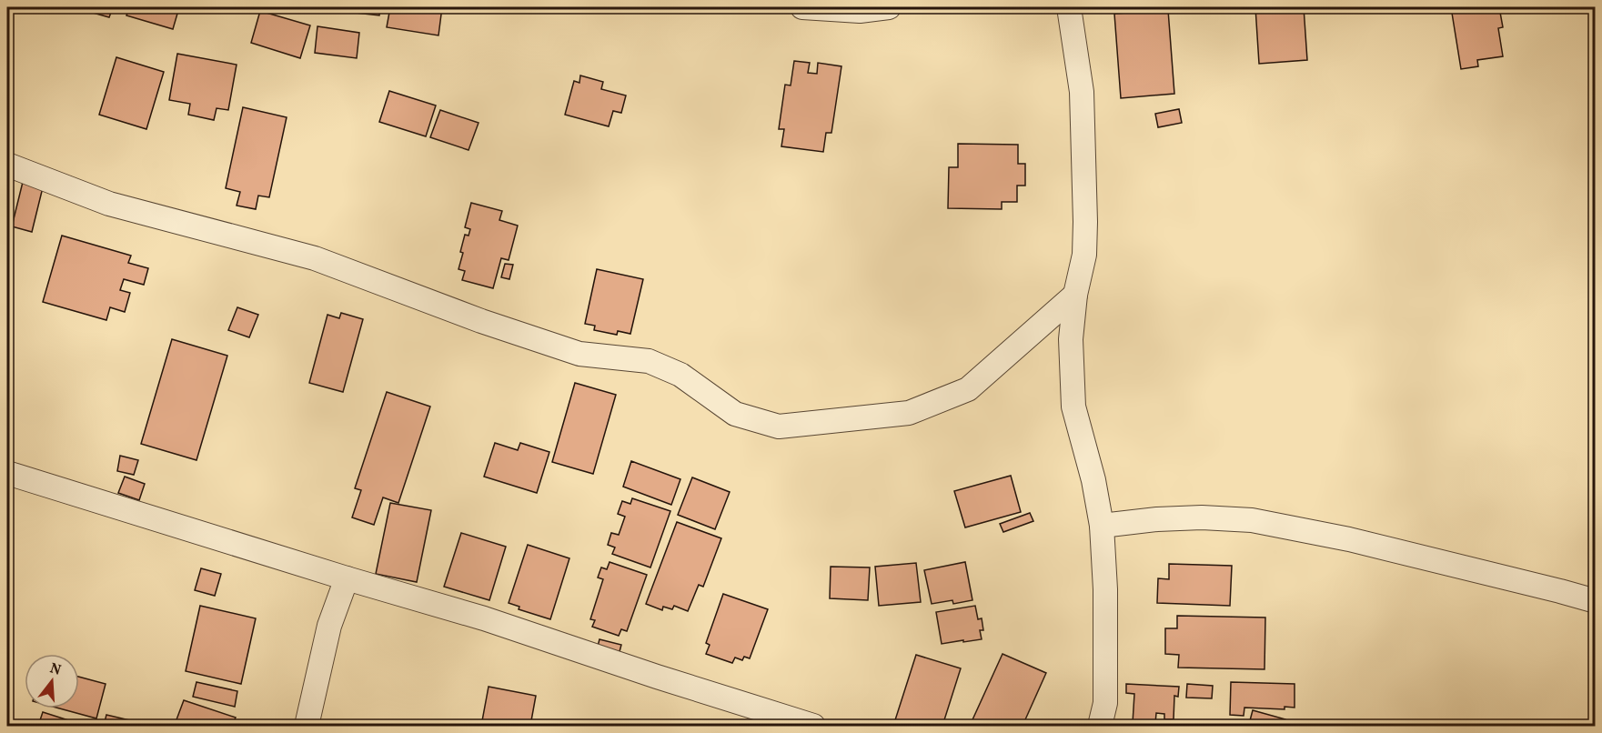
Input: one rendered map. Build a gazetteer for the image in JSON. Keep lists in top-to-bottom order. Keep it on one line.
{"north":"top"}
